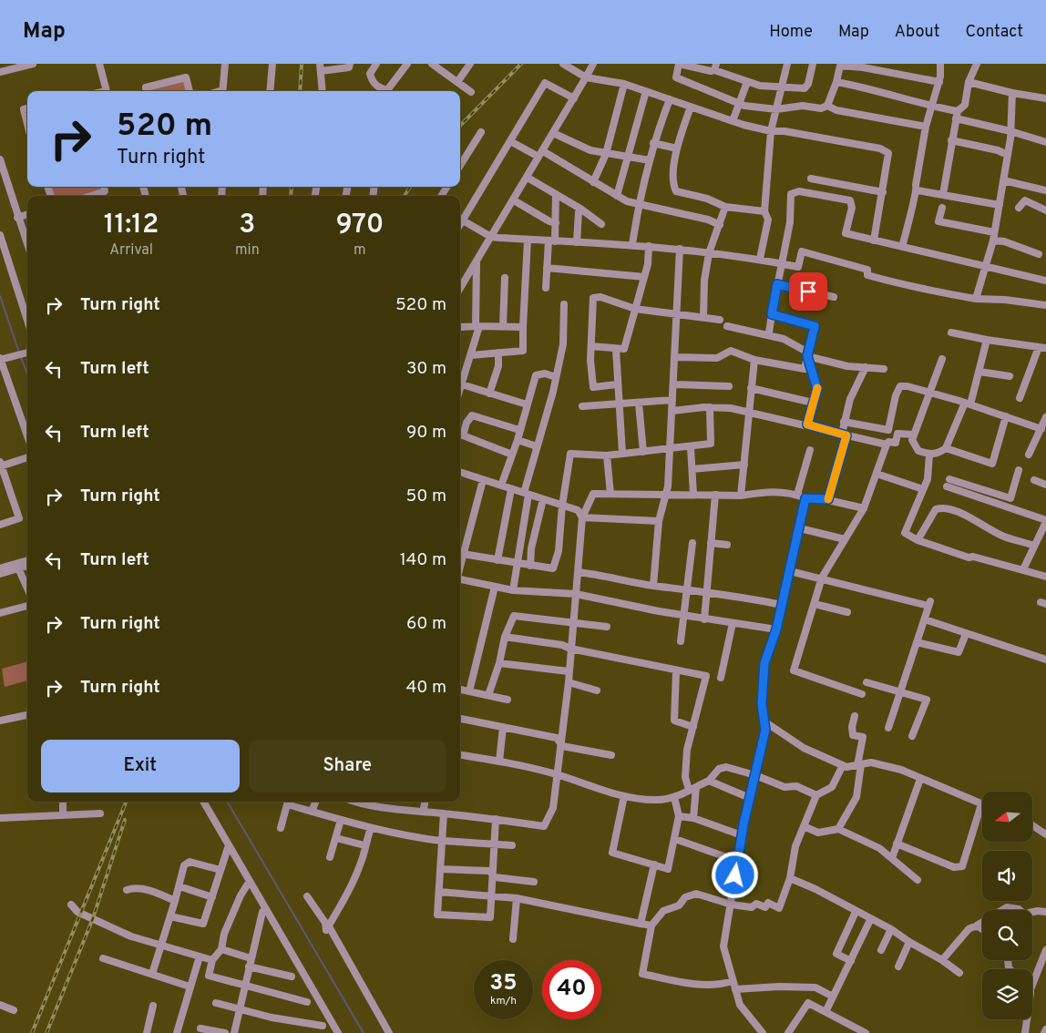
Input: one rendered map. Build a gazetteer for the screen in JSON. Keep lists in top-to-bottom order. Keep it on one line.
{"north":"left","page":{"header":"Map","nav":["Home","Map","About","Contact"],"turn":["520 m","Turn right"],"eta":["11:12","Arrival","3","min","970","m"],"list":[{"name":"Turn right","value":"520 m"},{"name":"Turn left","value":"30 m"},{"name":"Turn left","value":"90 m"},{"name":"Turn right","value":"50 m"},{"name":"Turn left","value":"140 m"},{"name":"Turn right","value":"60 m"},{"name":"Turn right","value":"40 m"}],"buttons":["Exit","Share"],"speed":"35 km/h","limit":"40"}}
